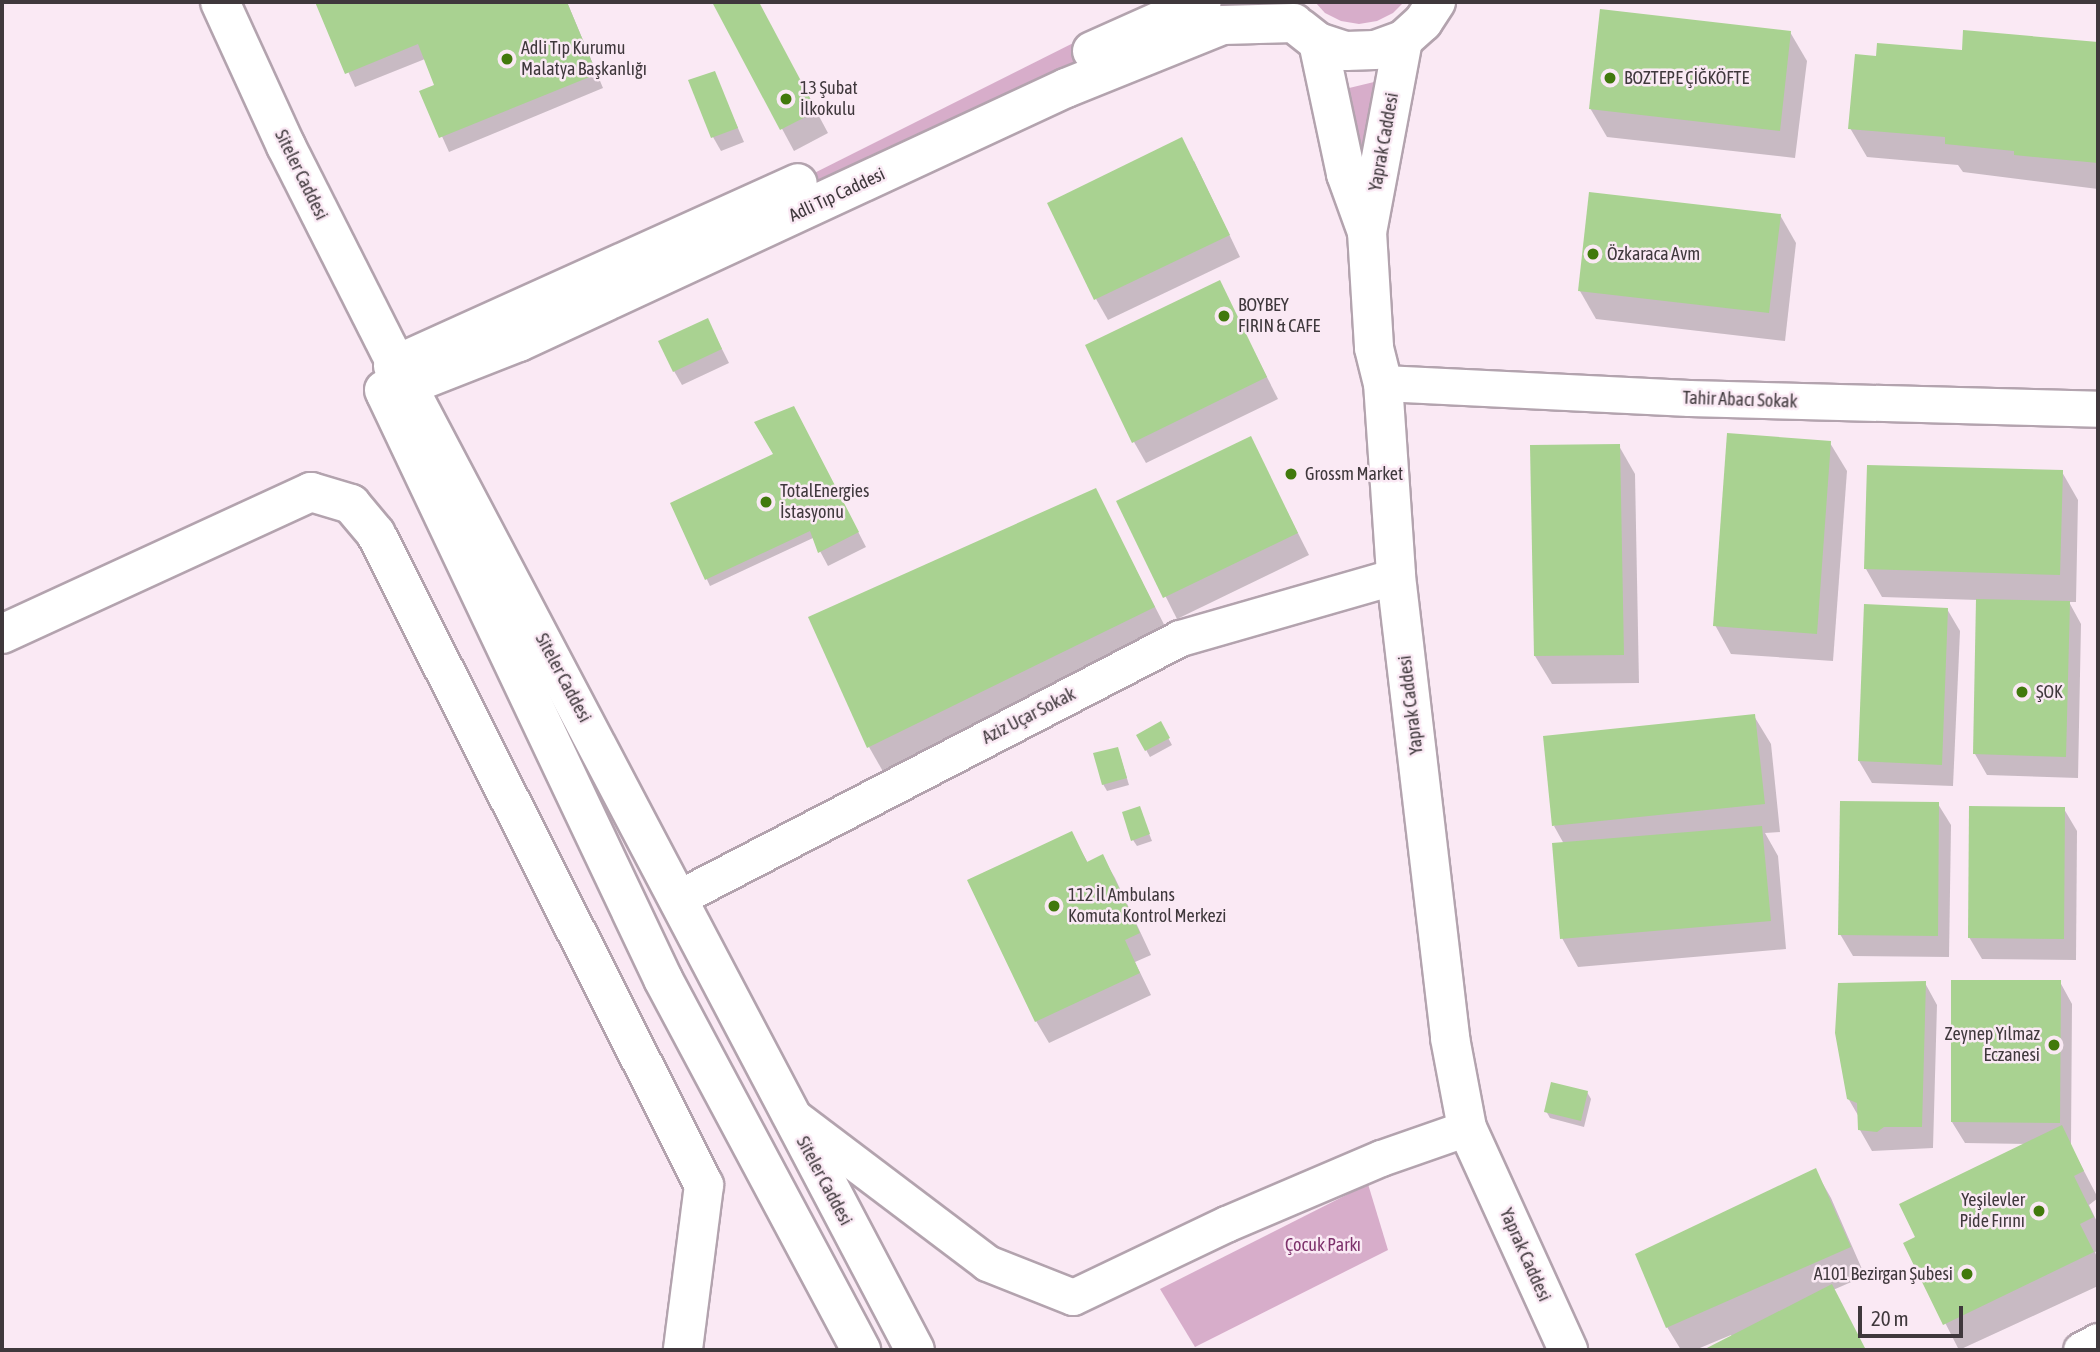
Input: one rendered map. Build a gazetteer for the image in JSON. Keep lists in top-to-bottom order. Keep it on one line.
{"streets":{"street":["Yaprak Caddesi","Siteler Caddesi","Adli Tıp Caddesi","Tahir Abacı Sokak","Aziz Uçar Sokak"]},"crossings":[["Yaprak Caddesi","Adli Tıp Caddesi"],["Yaprak Caddesi","Tahir Abacı Sokak"],["Yaprak Caddesi","Aziz Uçar Sokak"],["Siteler Caddesi","Adli Tıp Caddesi"],["Siteler Caddesi","Aziz Uçar Sokak"]],"parks":["Çocuk Parkı"],"places":["Adli Tıp Kurumu Malatya Başkanlığı","BOZTEPE ÇİĞKÖFTE","13 Şubat İlkokulu","Özkaraca Avm","BOYBEY FIRIN & CAFE","Grossm Market","TotalEnergies İstasyonu","ŞOK","112 İl Ambulans Komuta Kontrol Merkezi","Zeynep Yılmaz Eczanesi","Yeşilevler Pide Fırını","A101 Bezirgan Şubesi"],"scale_bar":"20 m"}
